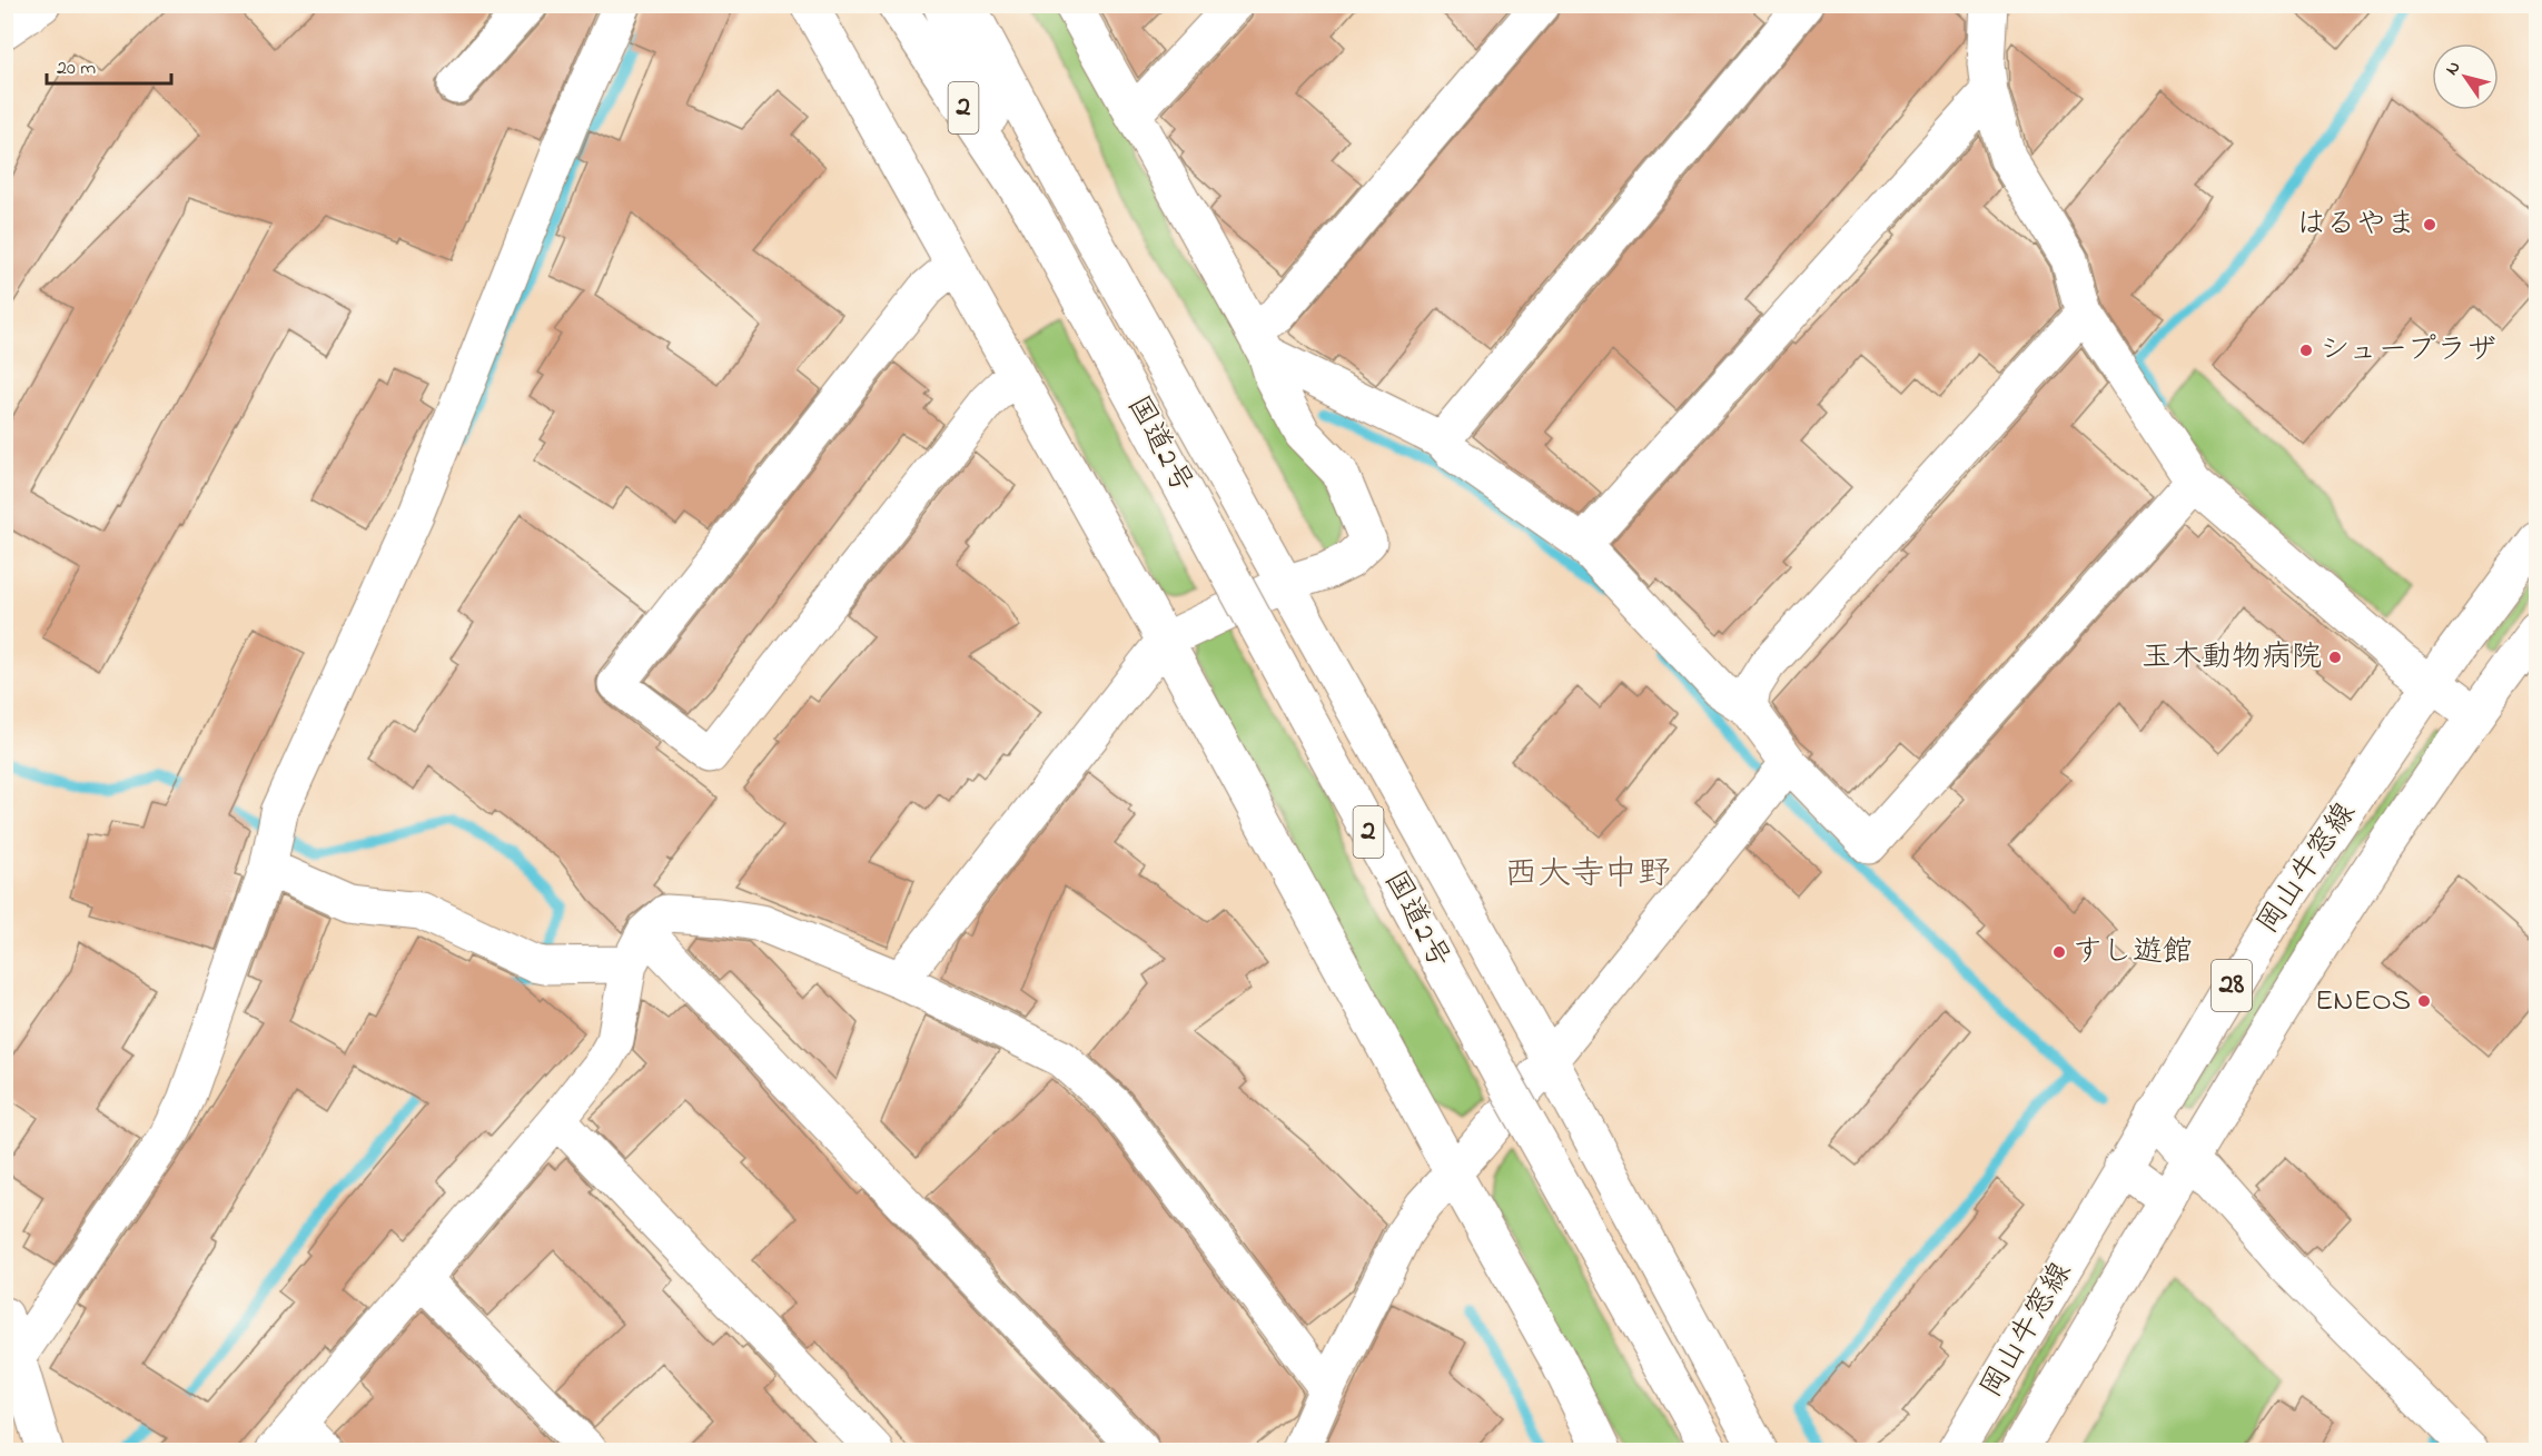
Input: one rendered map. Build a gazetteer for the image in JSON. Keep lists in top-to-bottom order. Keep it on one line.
{"streets":{"main road":["2","国道2号","岡山牛窓線","28"]},"districts":["西大寺中野"],"places":["はるやま","シュープラザ","玉木動物病院","すし遊館","ENEOS"],"scale_bar":"20 m","north":"top left"}
